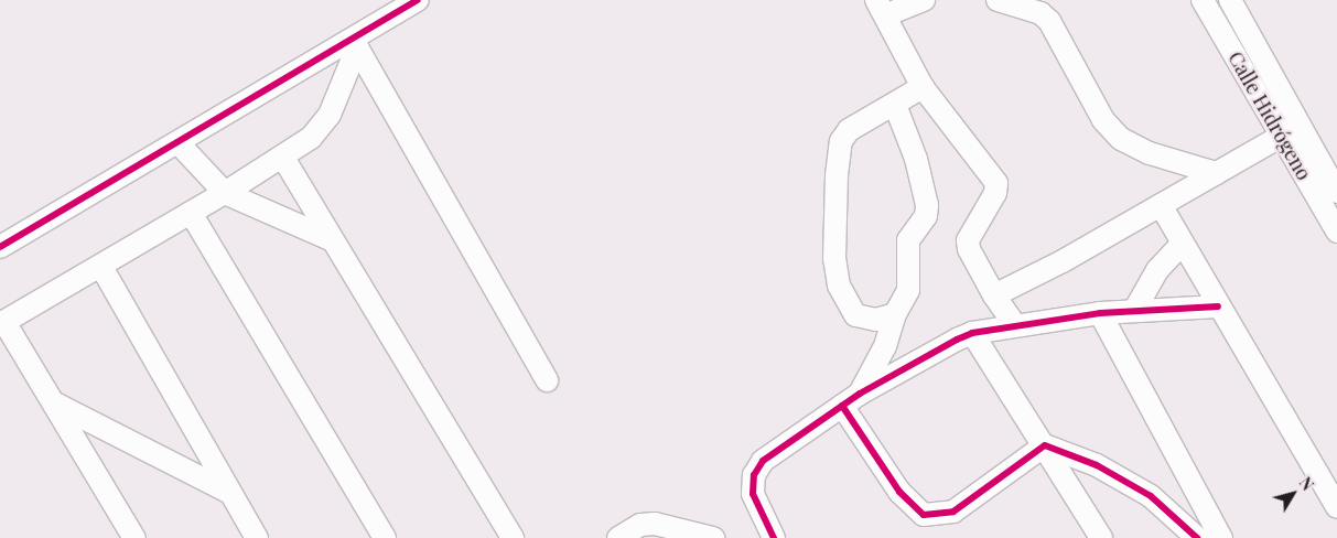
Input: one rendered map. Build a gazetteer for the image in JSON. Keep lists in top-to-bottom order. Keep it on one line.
{"streets":{"street":["Calle Hidrógeno"]},"north":"top right"}
